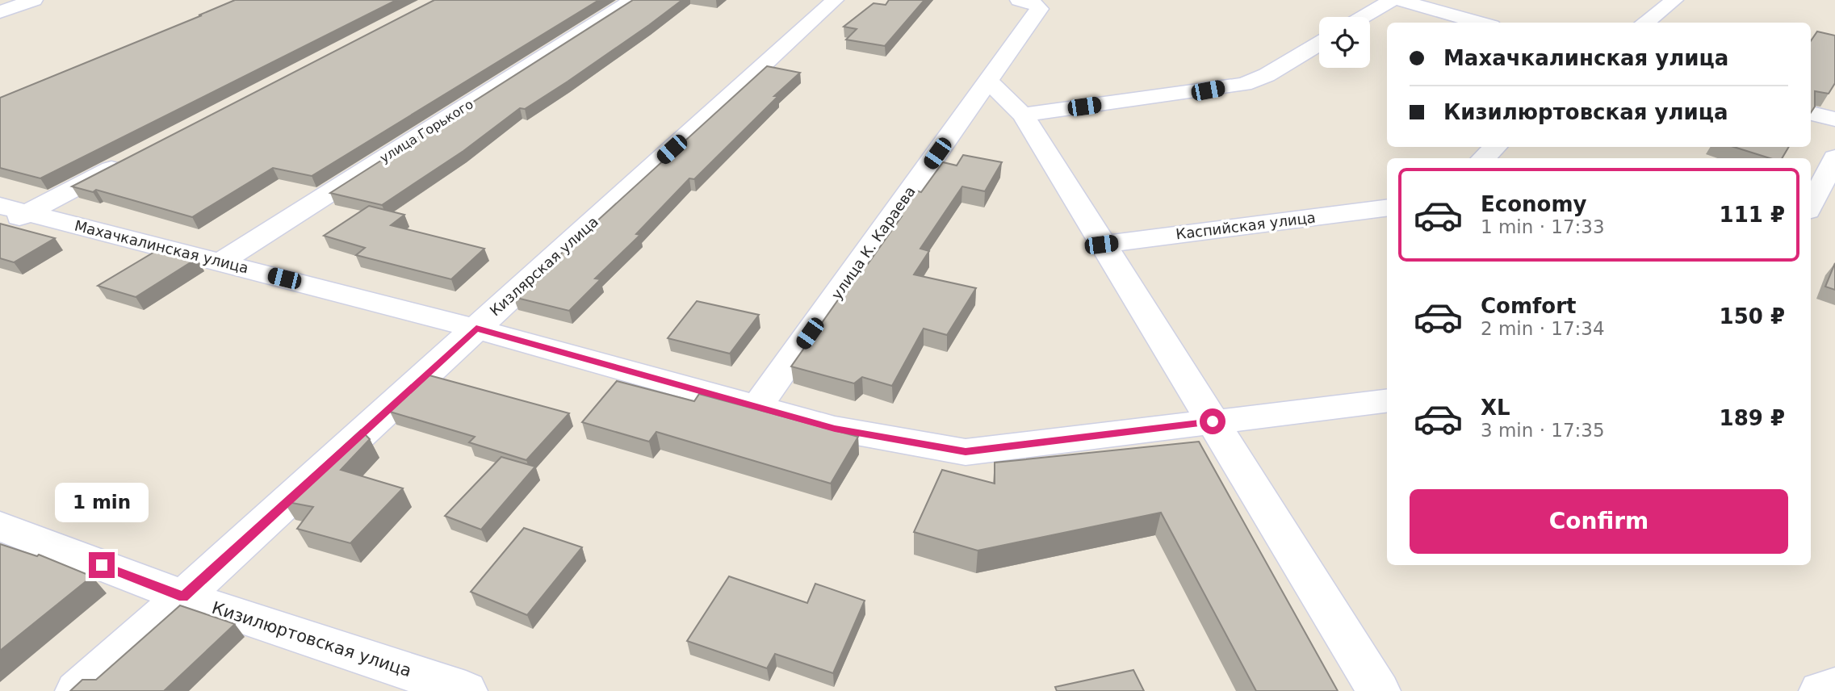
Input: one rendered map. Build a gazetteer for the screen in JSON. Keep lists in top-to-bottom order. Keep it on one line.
{"streets":{"street":["улица Горького","Каспийская улица","улица К. Караева","Махачкалинская улица","Кизлярская улица","Кизилюртовская улица"]},"crossings":[["улица Горького","Махачкалинская улица"],["улица К. Караева","Махачкалинская улица"],["Махачкалинская улица","Кизлярская улица"],["Кизлярская улица","Кизилюртовская улица"]],"page":{"banner":["Махачкалинская улица","Кизилюртовская улица"],"list":[{"name":"Economy","note":"1 min · 17:33","value":"111 ₽"},{"name":"Comfort","note":"2 min · 17:34","value":"150 ₽"},{"name":"XL","note":"3 min · 17:35","value":"189 ₽"}],"buttons":"Confirm","bubble":"1 min"}}
